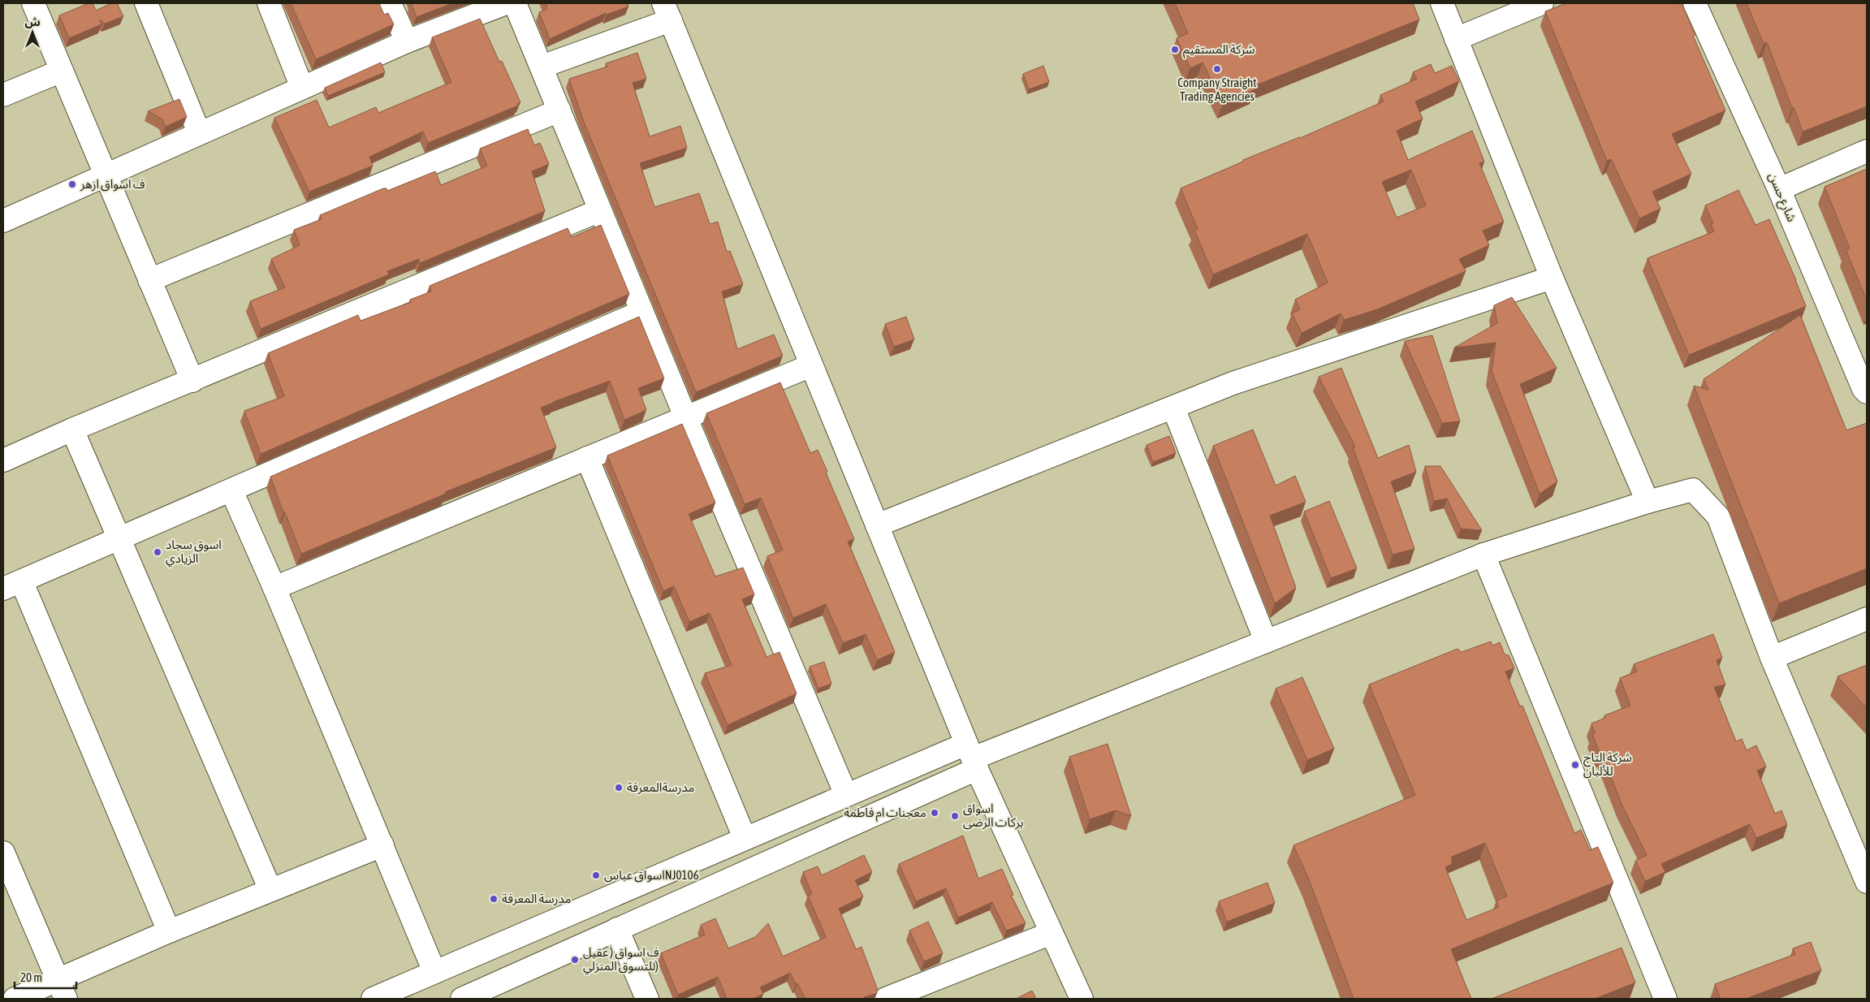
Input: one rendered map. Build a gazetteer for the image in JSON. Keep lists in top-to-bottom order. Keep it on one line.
{"streets":{"street":["شارع حسن"]},"places":["شركة المستقيم","Company Straight Trading Agencies","ف اسواق ازهر","اسوق سجاد الزيادي","شركة التاج للألبان","مدرسةالمعرفة","معجنات ام فاطمة","اسواق بركات الرضى","اسواق عباسNJ0106","مدرسة المعرفة","ف اسواق ( عقيل للتسوق المنزلي)"],"scale_bar":"20 m","north":"top"}
